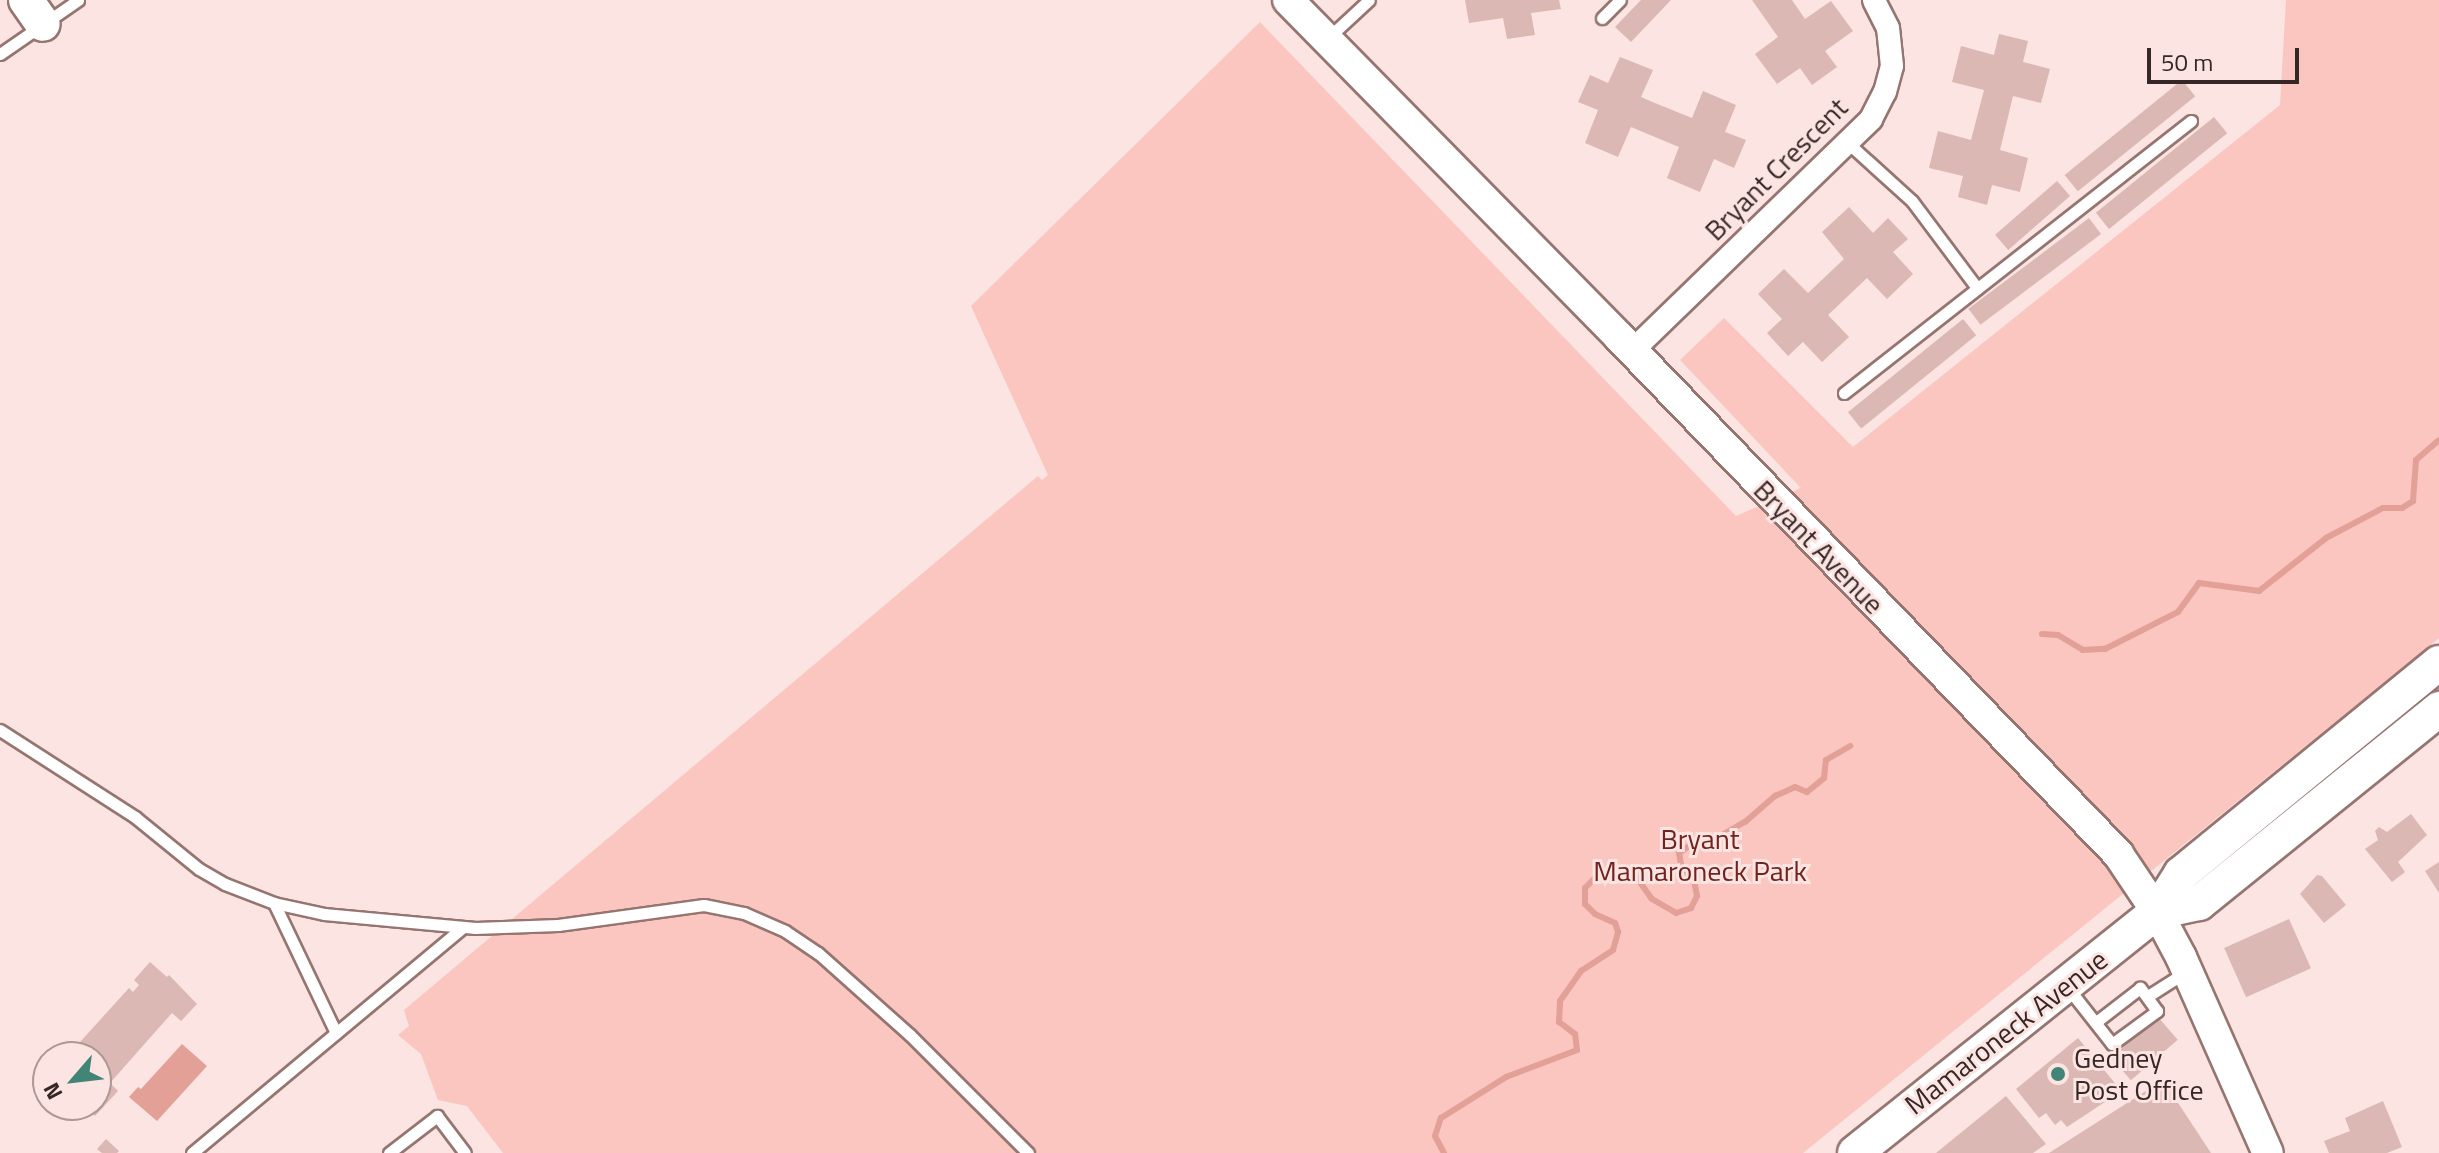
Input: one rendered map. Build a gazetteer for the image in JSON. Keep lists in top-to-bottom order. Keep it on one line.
{"streets":{"main road":["Mamaroneck Avenue"],"street":["Bryant Crescent","Bryant Avenue"]},"crossings":[["Bryant Crescent","Bryant Avenue"],["Bryant Avenue","Mamaroneck Avenue"]],"parks":["Bryant Mamaroneck Park"],"places":["Gedney Post Office"],"scale_bar":"50 m","north":"bottom left"}
